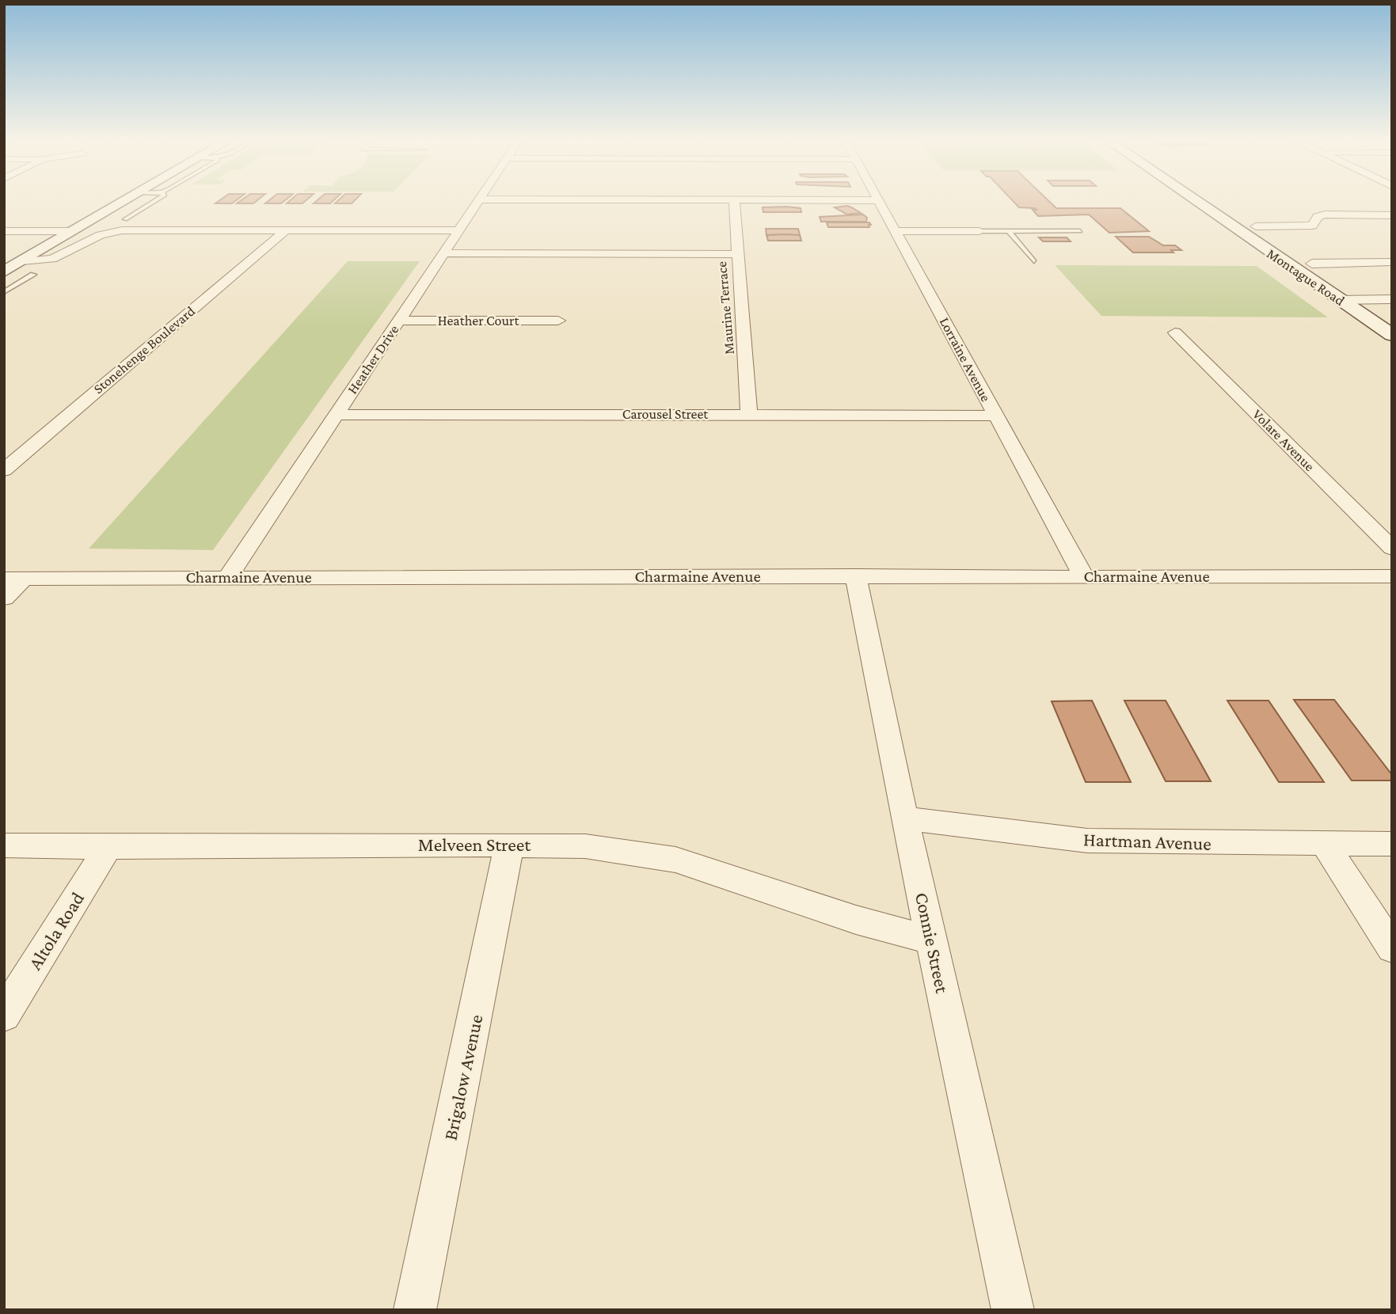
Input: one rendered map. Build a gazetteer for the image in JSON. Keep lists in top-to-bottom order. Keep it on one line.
{"streets":{"main road":["Montague Road"],"street":["Maurine Terrace","Heather Court","Stonehenge Boulevard","Heather Drive","Lorraine Avenue","Carousel Street","Volare Avenue","Charmaine Avenue","Hartman Avenue","Melveen Street","Altola Road","Connie Street","Brigalow Avenue"]},"crossings":[["Maurine Terrace","Carousel Street"],["Heather Court","Heather Drive"],["Heather Drive","Carousel Street"],["Heather Drive","Charmaine Avenue"],["Lorraine Avenue","Carousel Street"],["Lorraine Avenue","Charmaine Avenue"],["Charmaine Avenue","Connie Street"],["Hartman Avenue","Connie Street"],["Melveen Street","Altola Road"],["Melveen Street","Connie Street"],["Melveen Street","Brigalow Avenue"]]}
